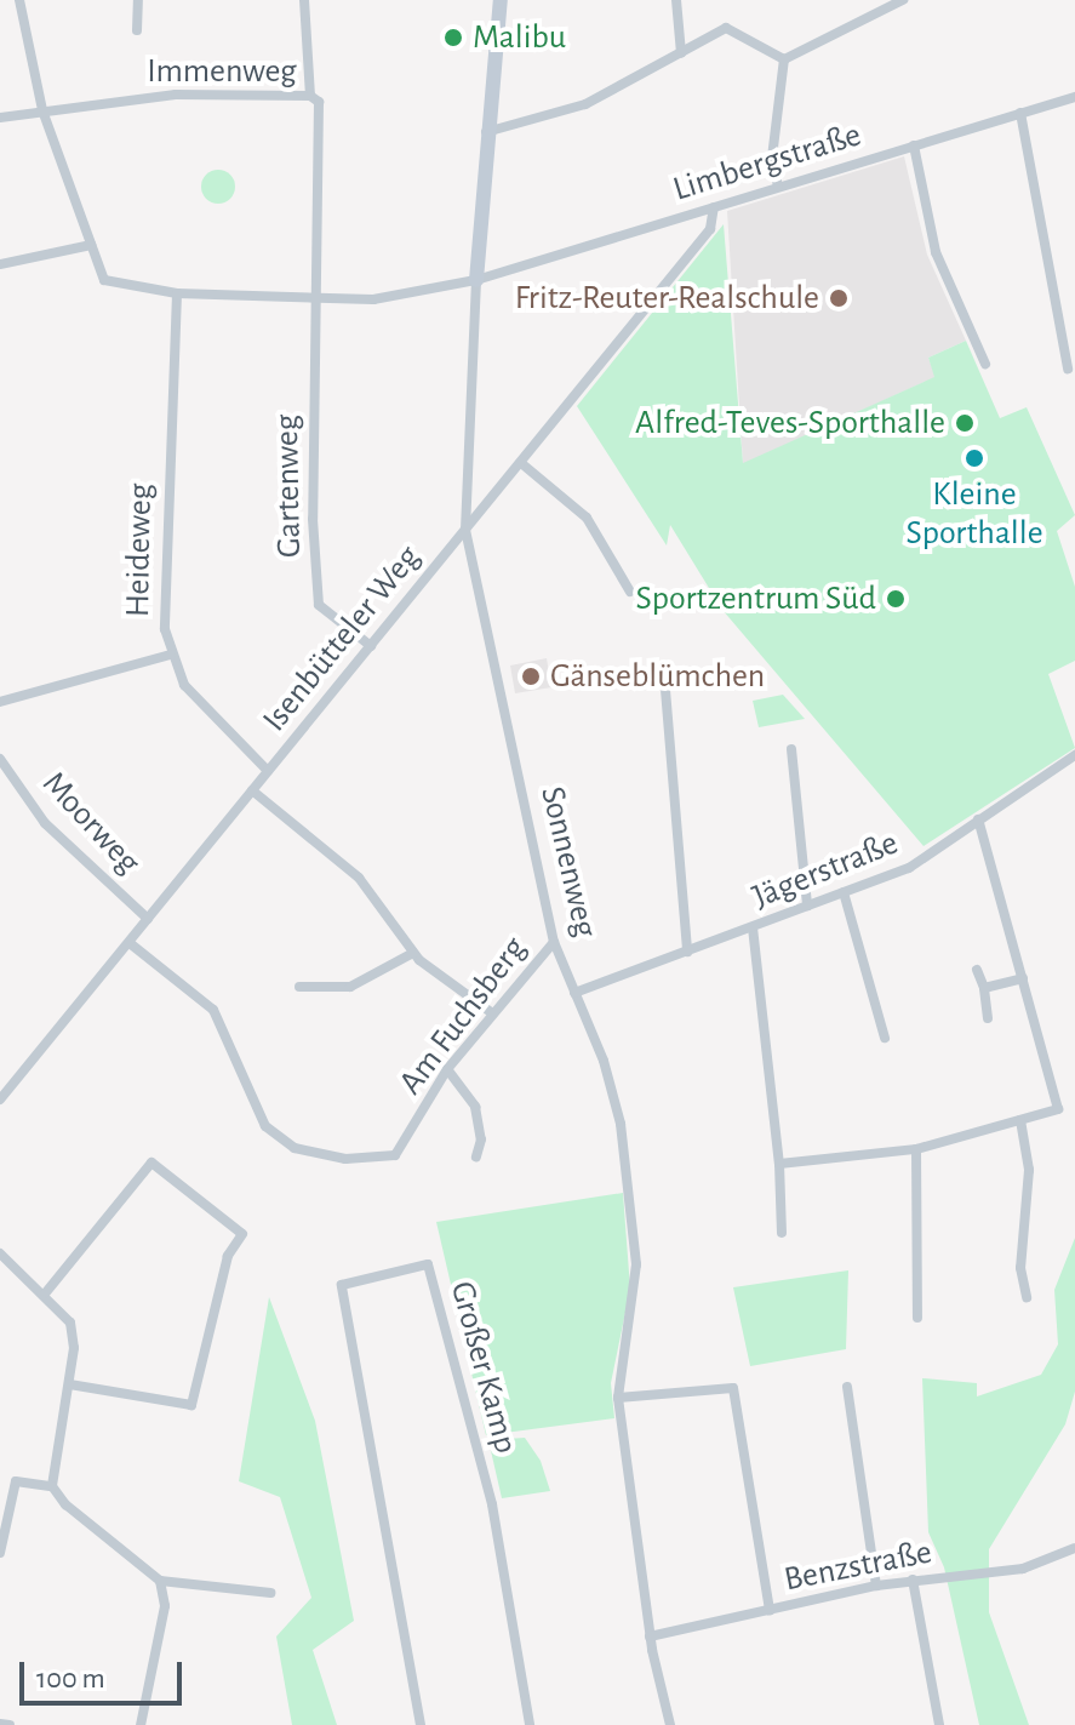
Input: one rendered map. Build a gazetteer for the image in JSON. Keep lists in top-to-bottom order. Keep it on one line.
{"streets":{"street":["Immenweg","Limbergstraße","Gartenweg","Heideweg","Isenbütteler Weg","Moorweg","Sonnenweg","Jägerstraße","Am Fuchsberg","Großer Kamp","Benzstraße"]},"crossings":[["Immenweg","Limbergstraße"],["Immenweg","Gartenweg"],["Limbergstraße","Gartenweg"],["Limbergstraße","Heideweg"],["Limbergstraße","Isenbütteler Weg"],["Limbergstraße","Sonnenweg"],["Gartenweg","Isenbütteler Weg"],["Heideweg","Isenbütteler Weg"],["Isenbütteler Weg","Moorweg"],["Isenbütteler Weg","Sonnenweg"],["Isenbütteler Weg","Am Fuchsberg"],["Sonnenweg","Jägerstraße"],["Sonnenweg","Am Fuchsberg"],["Sonnenweg","Benzstraße"]],"places":["Malibu","Fritz-Reuter-Realschule","Alfred-Teves-Sporthalle","Kleine Sporthalle","Sportzentrum Süd","Gänseblümchen"],"scale_bar":"100 m"}
